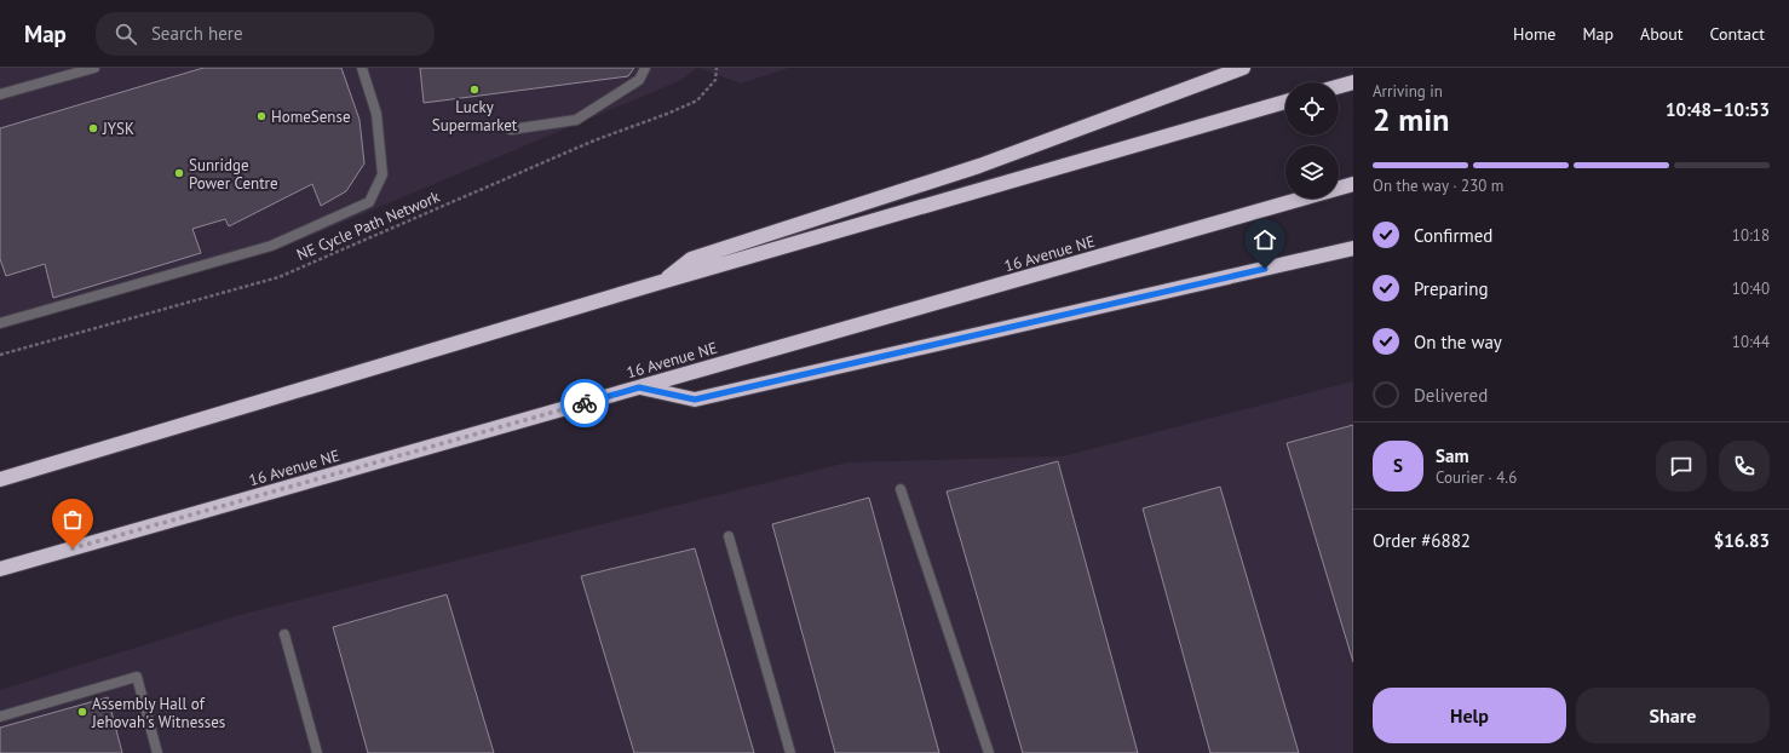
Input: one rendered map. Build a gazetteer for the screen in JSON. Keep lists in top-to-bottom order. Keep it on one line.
{"streets":{"highway":["16 Avenue NE"],"path":["NE Cycle Path Network"]},"places":["Lucky Supermarket","HomeSense","JYSK","Sunridge Power Centre","Assembly Hall of Jehovah's Witnesses"],"page":{"header":"Map","search":"Search here","nav":["Home","Map","About","Contact"],"heading":["2 min","Arriving in","10:48–10:53"],"panel":["Sam","Courier · 4.6","Order #6882","$16.83"],"bar":"On the way · 230 m","list":[["Confirmed","10:18"],["Preparing","10:40"],["On the way","10:44"],"Delivered"],"round":"S","buttons":["Help","Share"]}}
